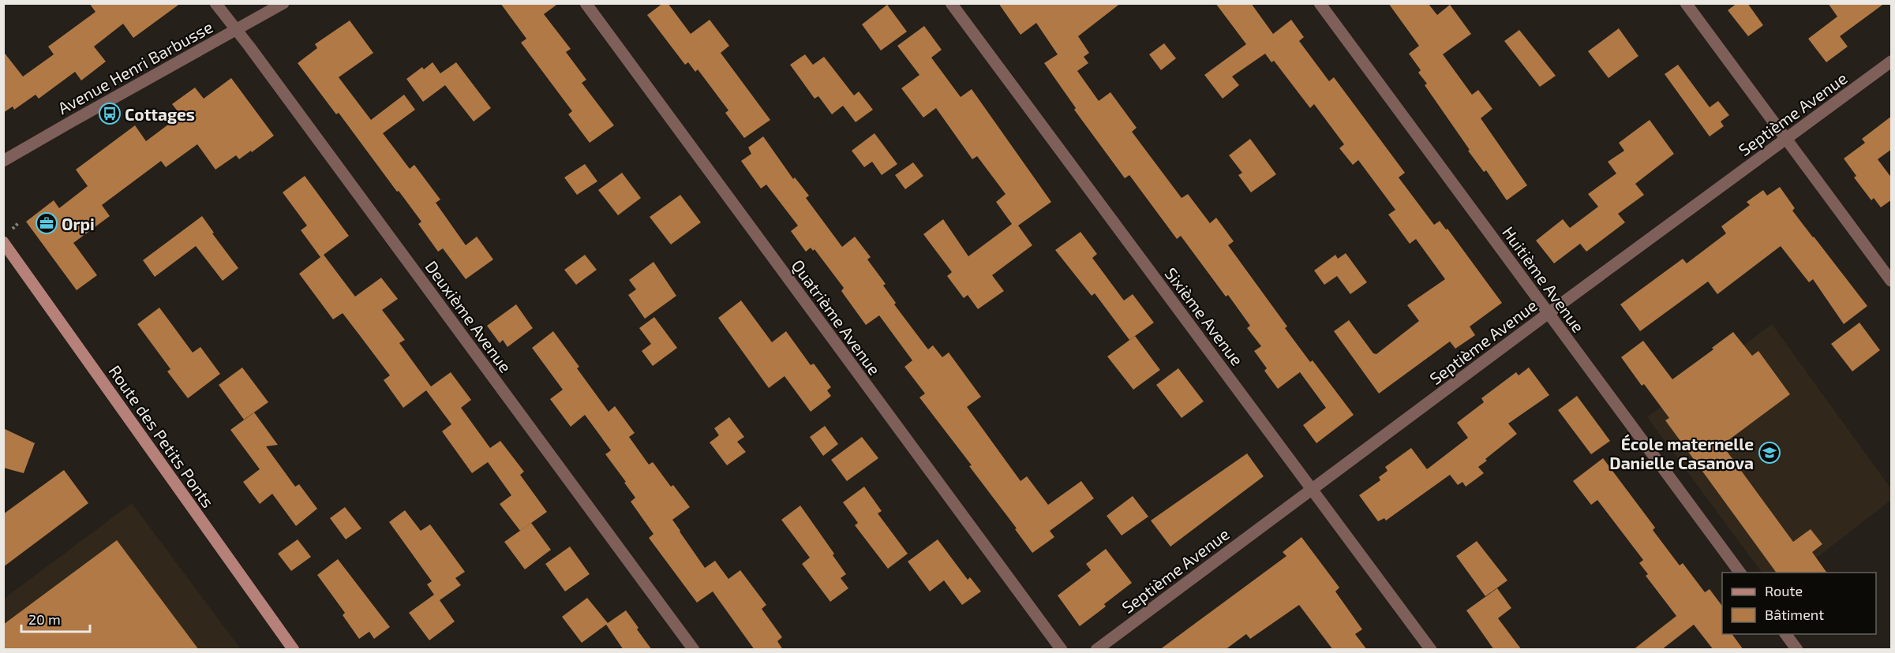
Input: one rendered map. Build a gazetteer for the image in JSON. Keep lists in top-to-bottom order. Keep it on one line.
{"streets":{"main road":["Route des Petits Ponts"],"street":["Avenue Henri Barbusse","Septième Avenue","Huitième Avenue","Deuxième Avenue","Sixième Avenue","Quatrième Avenue"]},"crossings":[["Avenue Henri Barbusse","Deuxième Avenue"],["Septième Avenue","Huitième Avenue"],["Septième Avenue","Sixième Avenue"]],"places":{"bus stop":["Cottages"],"office":["Orpi"],"school or university":["École maternelle Danielle Casanova"]},"legend":["Route","Bâtiment"],"scale_bar":"20 m"}
